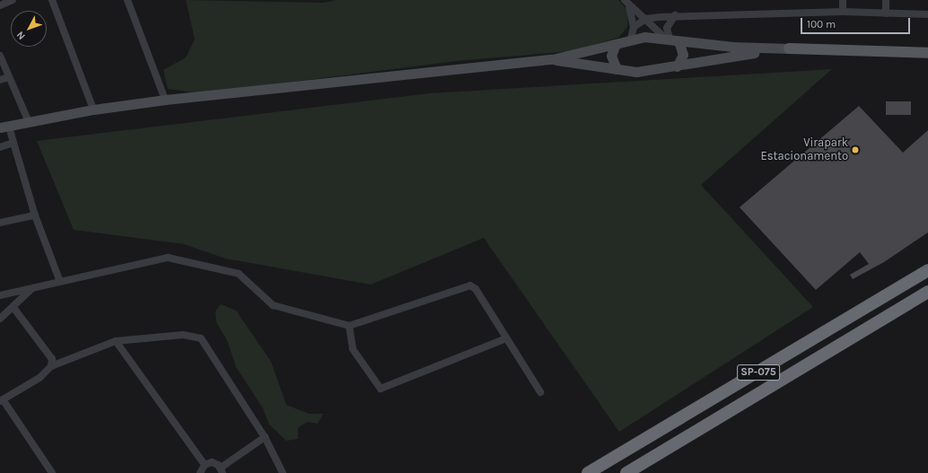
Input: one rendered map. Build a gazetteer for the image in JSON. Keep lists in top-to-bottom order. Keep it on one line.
{"streets":{"highway":["SP-075"]},"places":["Virapark Estacionamento"],"scale_bar":"100 m","north":"bottom left"}
